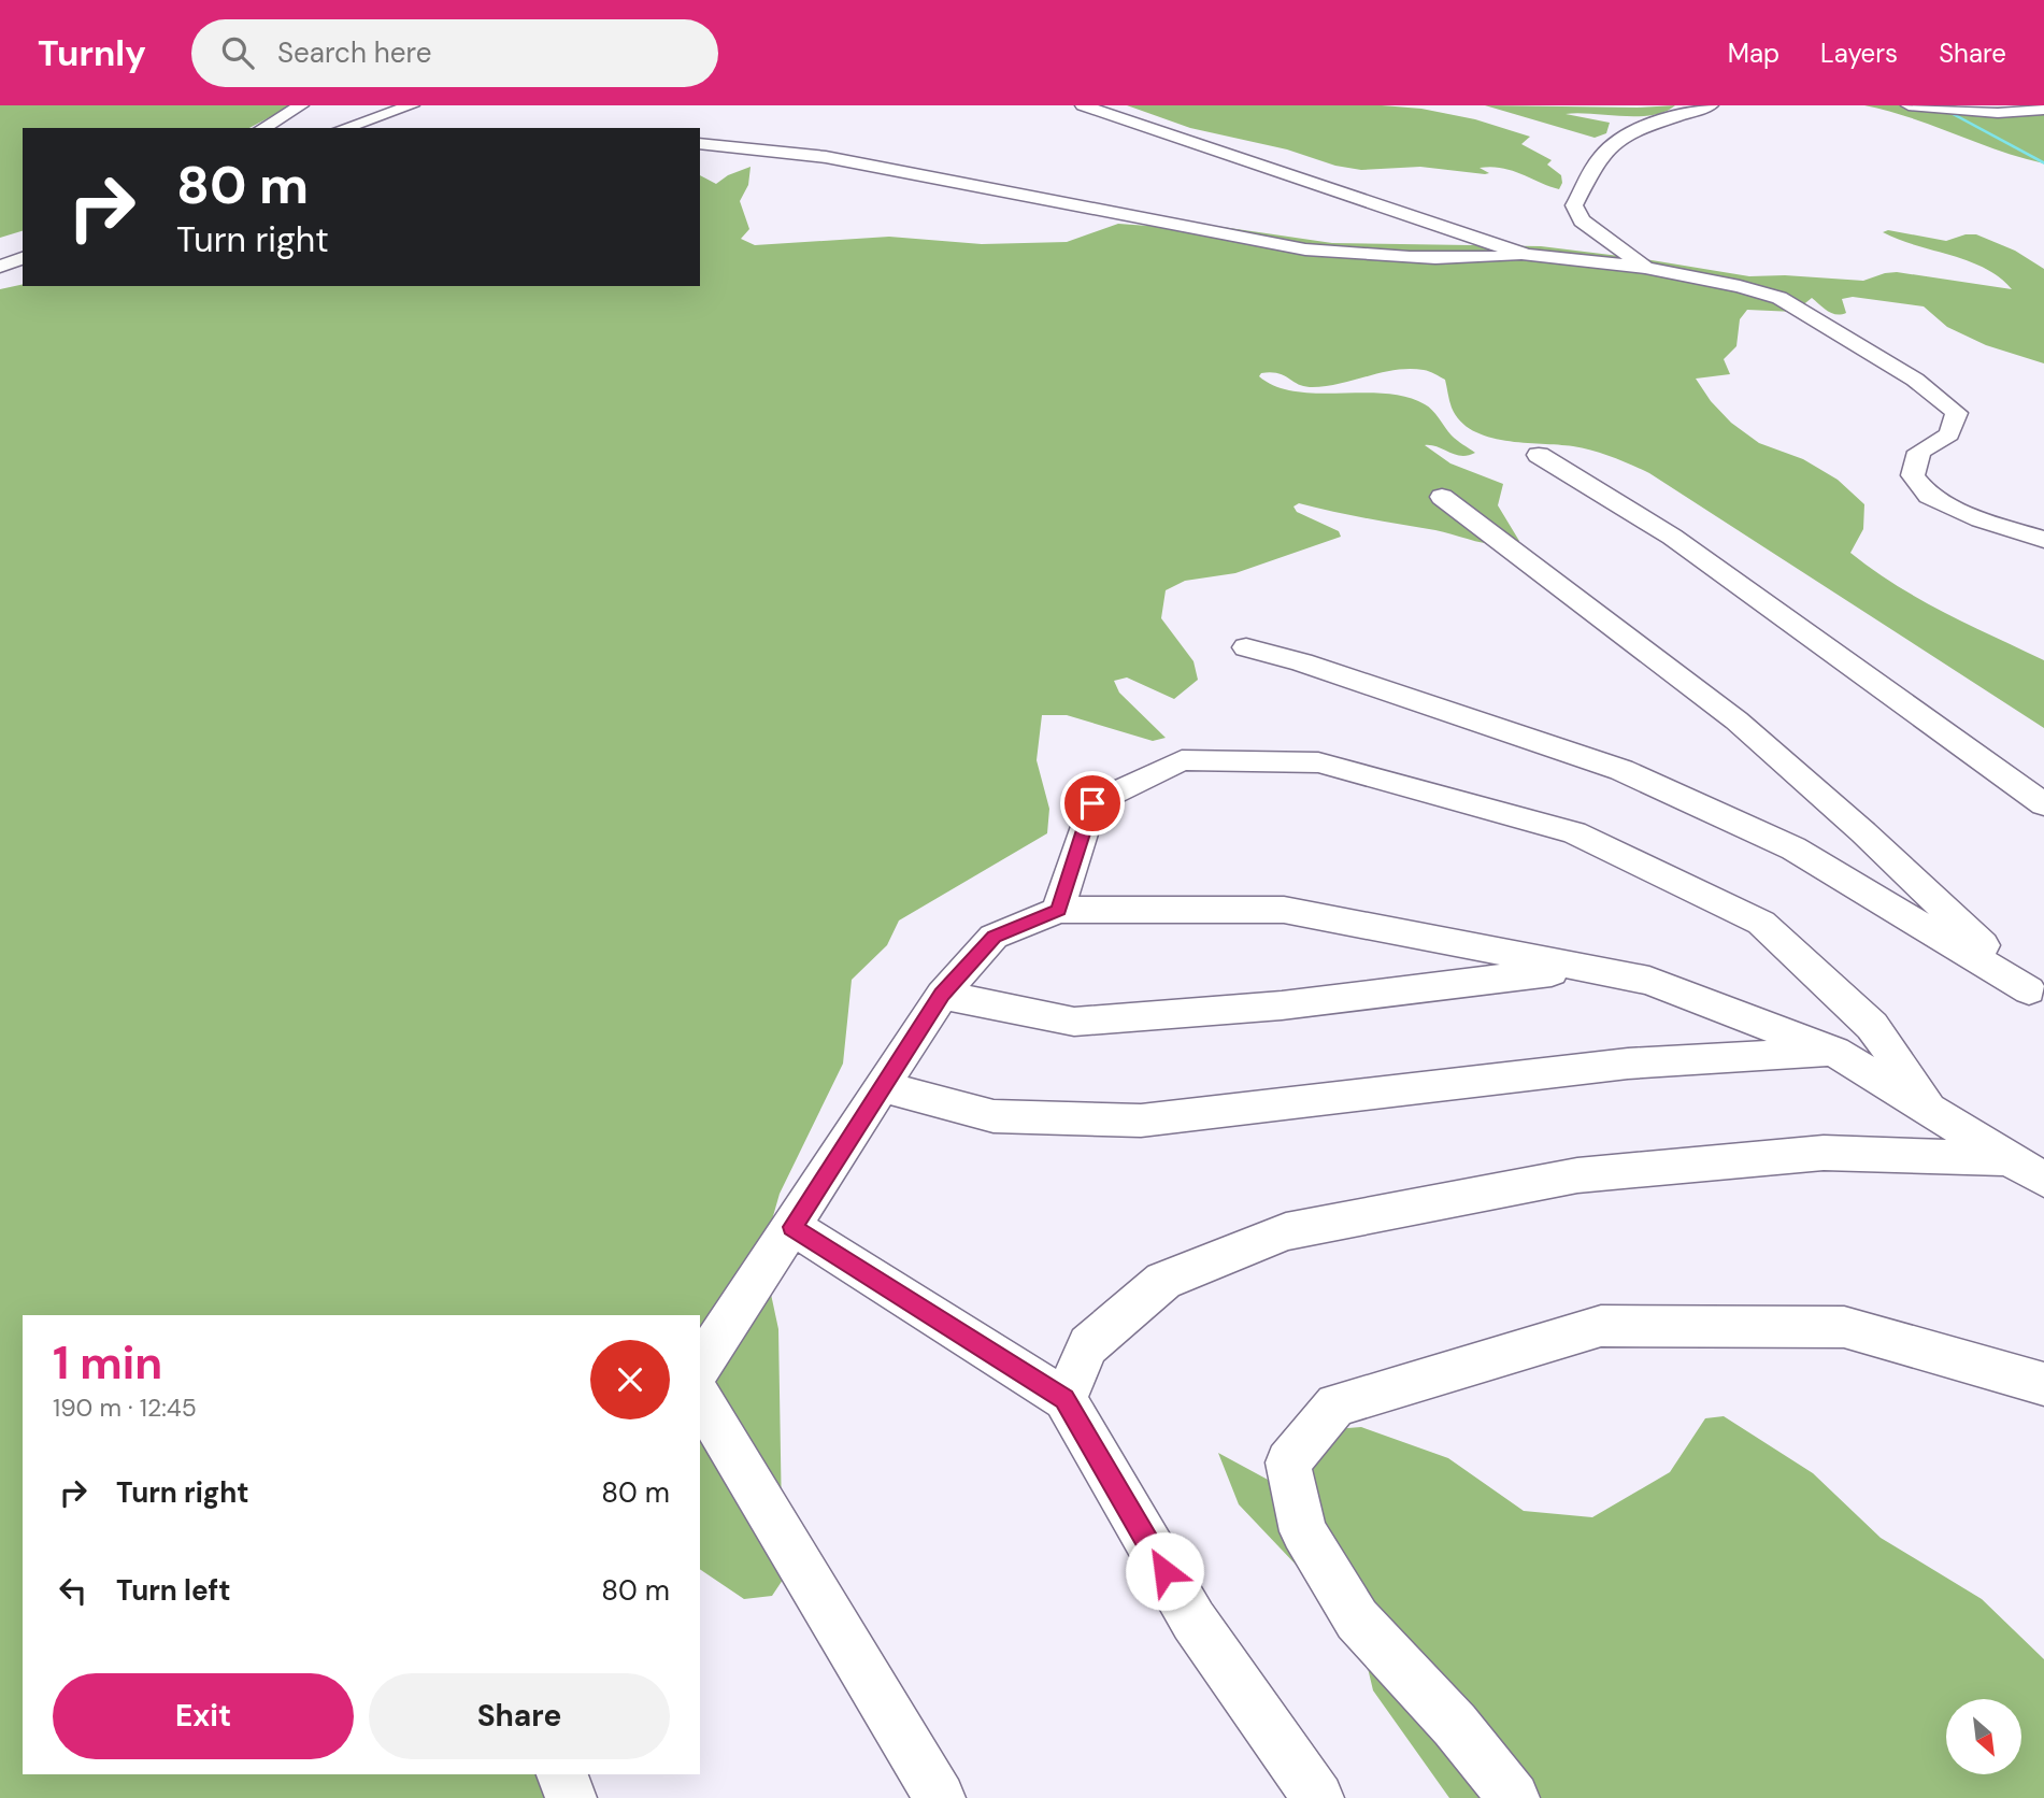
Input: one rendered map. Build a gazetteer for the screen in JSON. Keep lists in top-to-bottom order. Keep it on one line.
{"north":"bottom right","page":{"header":"Turnly","search":"Search here","nav":["Map","Layers","Share"],"turn":["80 m","Turn right"],"heading":["1 min","190 m · 12:45"],"list":[{"name":"Turn right","value":"80 m"},{"name":"Turn left","value":"80 m"}],"buttons":["Exit","Share"]}}
